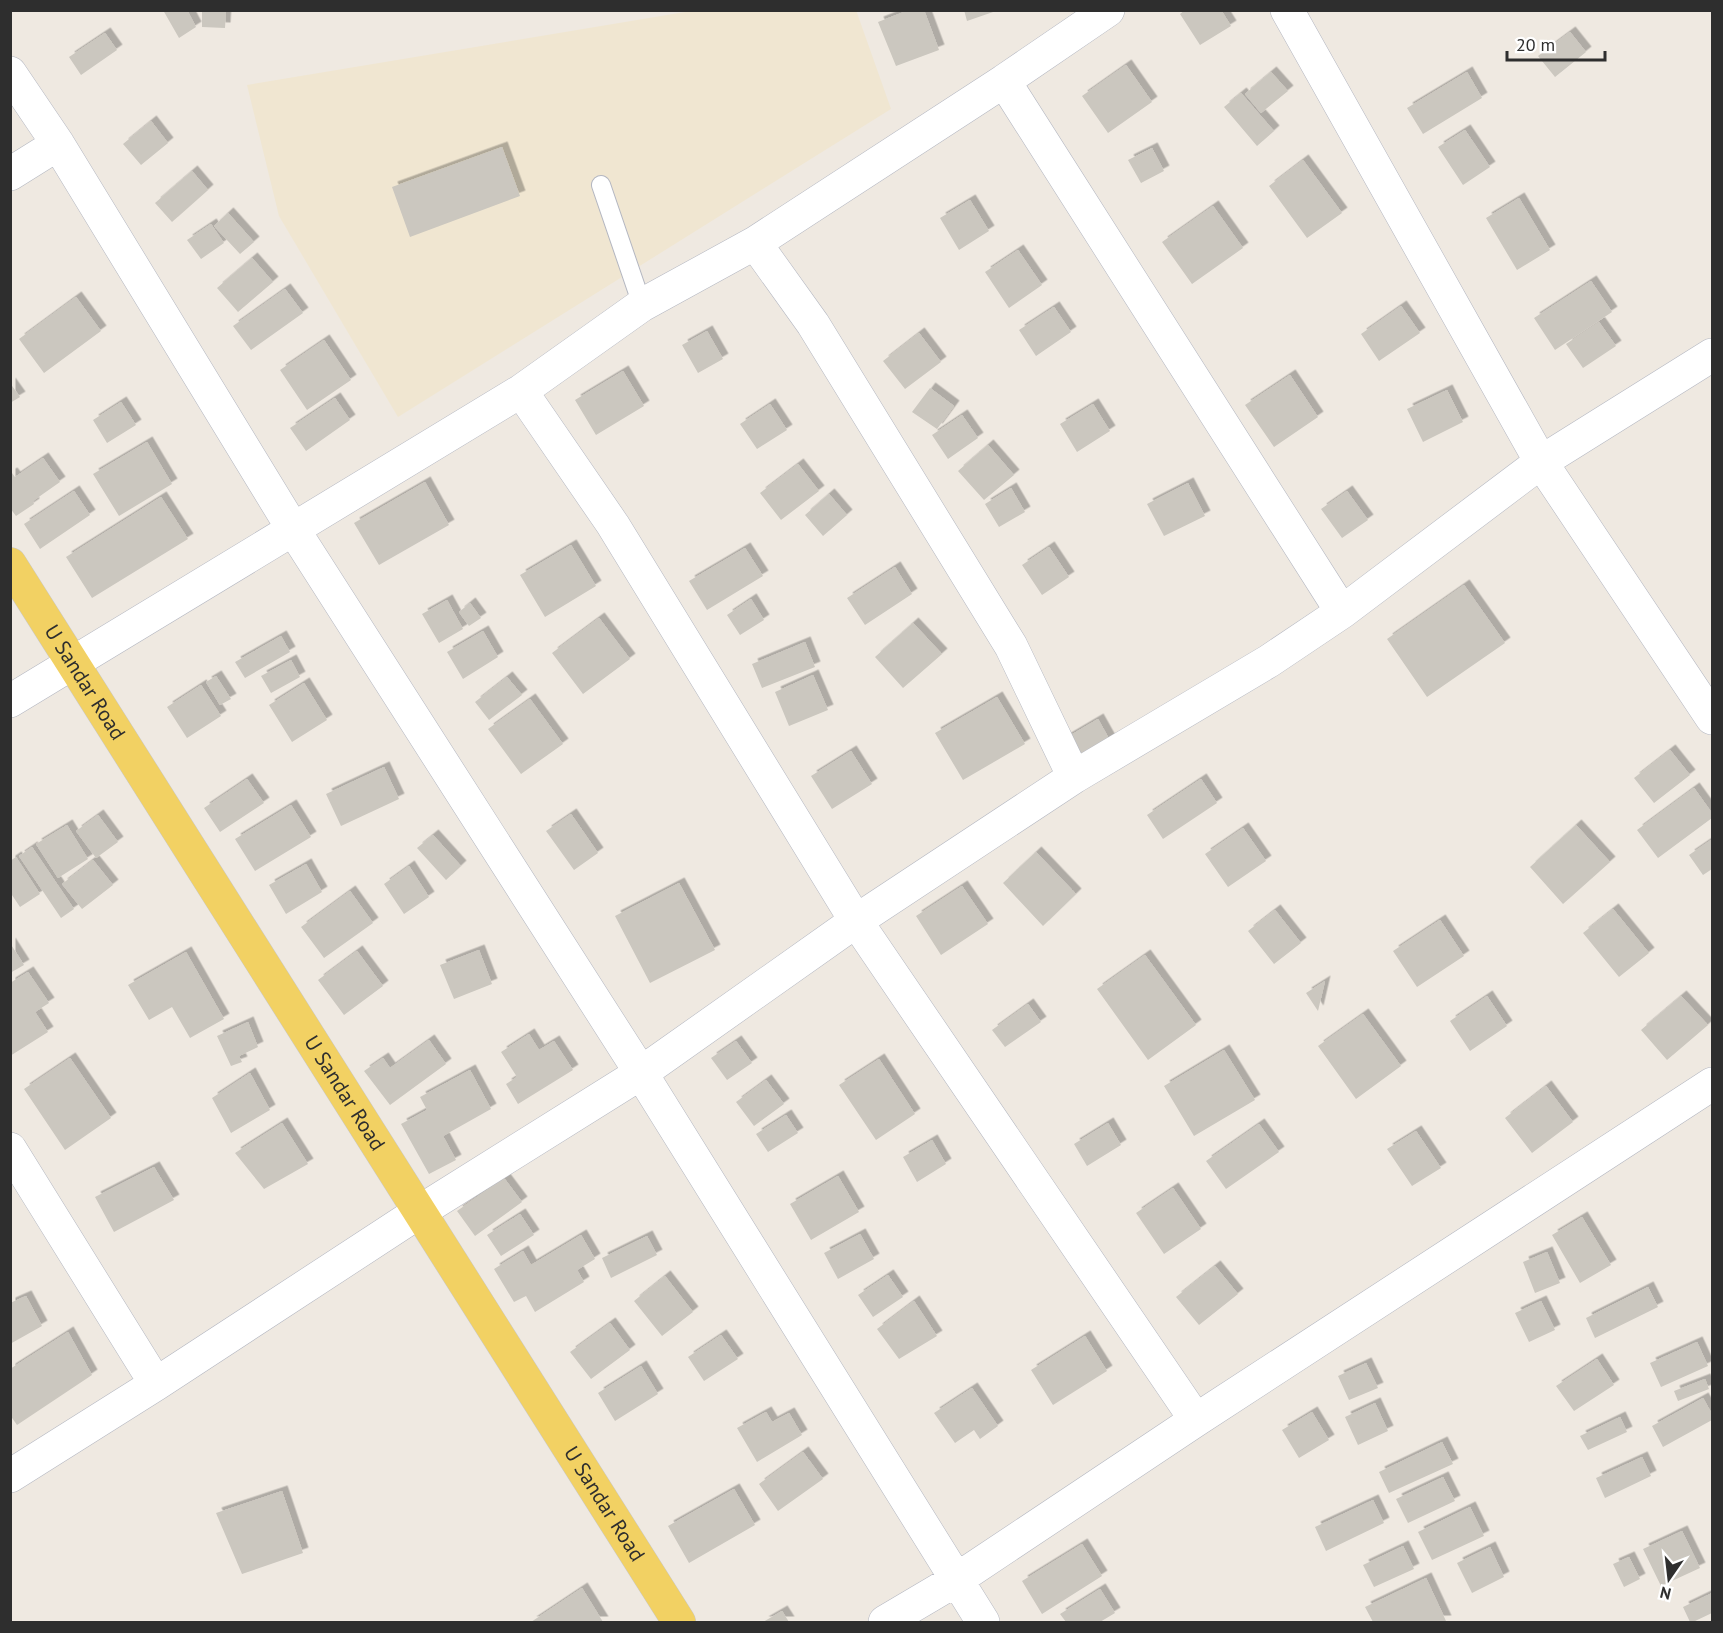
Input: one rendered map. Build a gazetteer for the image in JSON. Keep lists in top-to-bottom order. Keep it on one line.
{"streets":{"main road":["U Sandar Road"]},"scale_bar":"20 m","north":"bottom"}
